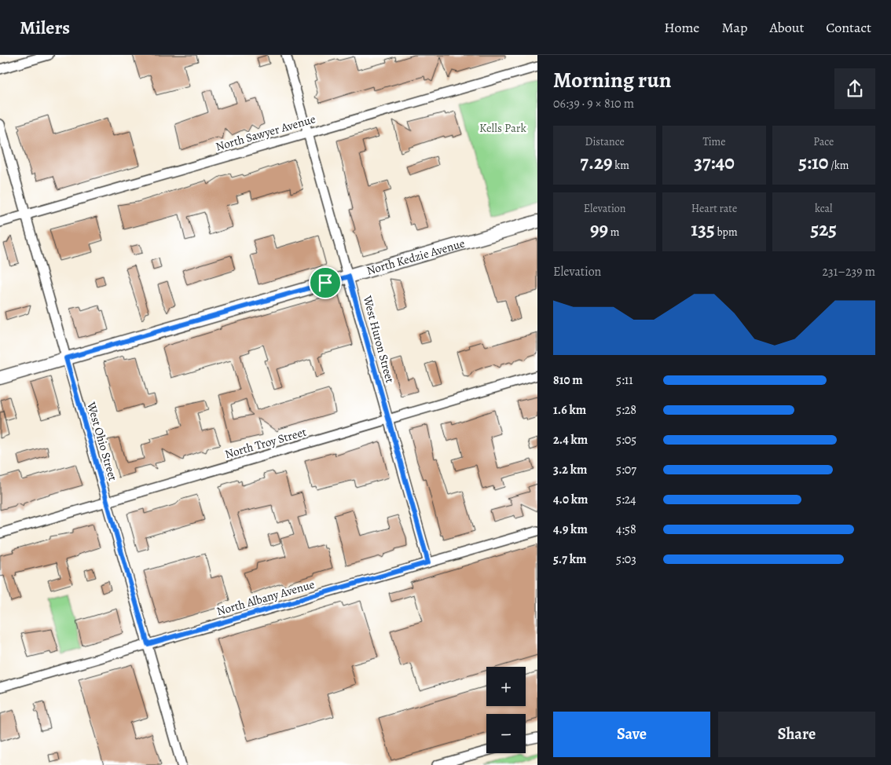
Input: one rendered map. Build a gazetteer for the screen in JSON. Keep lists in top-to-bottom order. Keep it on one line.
{"streets":{"main road":["North Kedzie Avenue"],"street":["North Sawyer Avenue","West Huron Street","West Ohio Street","North Troy Street","North Albany Avenue"]},"crossings":[["North Sawyer Avenue","West Huron Street"],["North Sawyer Avenue","West Ohio Street"],["North Kedzie Avenue","West Huron Street"],["North Kedzie Avenue","West Ohio Street"],["West Huron Street","North Troy Street"],["West Huron Street","North Albany Avenue"],["West Ohio Street","North Troy Street"],["West Ohio Street","North Albany Avenue"]],"parks":["Kells Park"],"page":{"header":"Milers","nav":["Home","Map","About","Contact"],"heading":["Morning run","06:39 · 9 × 810 m"],"stats":[["Distance","7.29 km"],["Time","37:40"],["Pace","5:10 /km"],["Elevation","99 m"],["Heart rate","135 bpm"],["kcal","525"]],"chart":["Elevation","231–239 m"],"list":[{"name":"810 m","note":"5:11"},{"name":"1.6 km","note":"5:28"},{"name":"2.4 km","note":"5:05"},{"name":"3.2 km","note":"5:07"},{"name":"4.0 km","note":"5:24"},{"name":"4.9 km","note":"4:58"},{"name":"5.7 km","note":"5:03"}],"map_buttons":["+","−"],"buttons":["Save","Share"]}}
